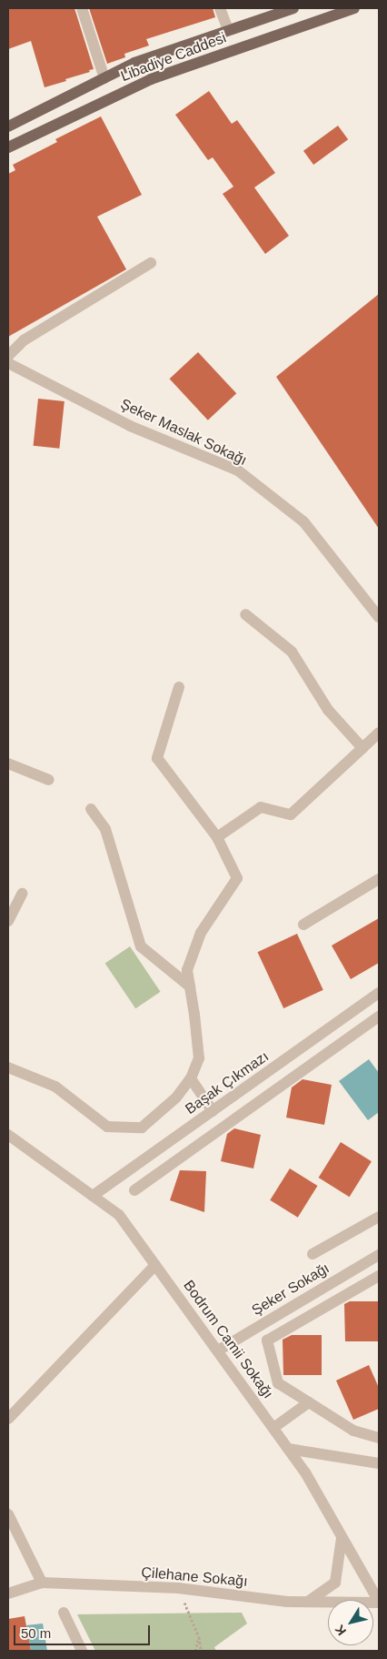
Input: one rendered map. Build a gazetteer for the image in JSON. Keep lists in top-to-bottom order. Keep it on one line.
{"streets":{"main road":["Libadiye Caddesi"],"street":["Şeker Maslak Sokağı","Başak Çıkmazı","Şeker Sokağı","Bodrum Camii Sokağı","Çilehane Sokağı"]},"crossings":[["Başak Çıkmazı","Bodrum Camii Sokağı"],["Şeker Sokağı","Bodrum Camii Sokağı"],["Bodrum Camii Sokağı","Çilehane Sokağı"]],"scale_bar":"50 m","north":"bottom left"}
